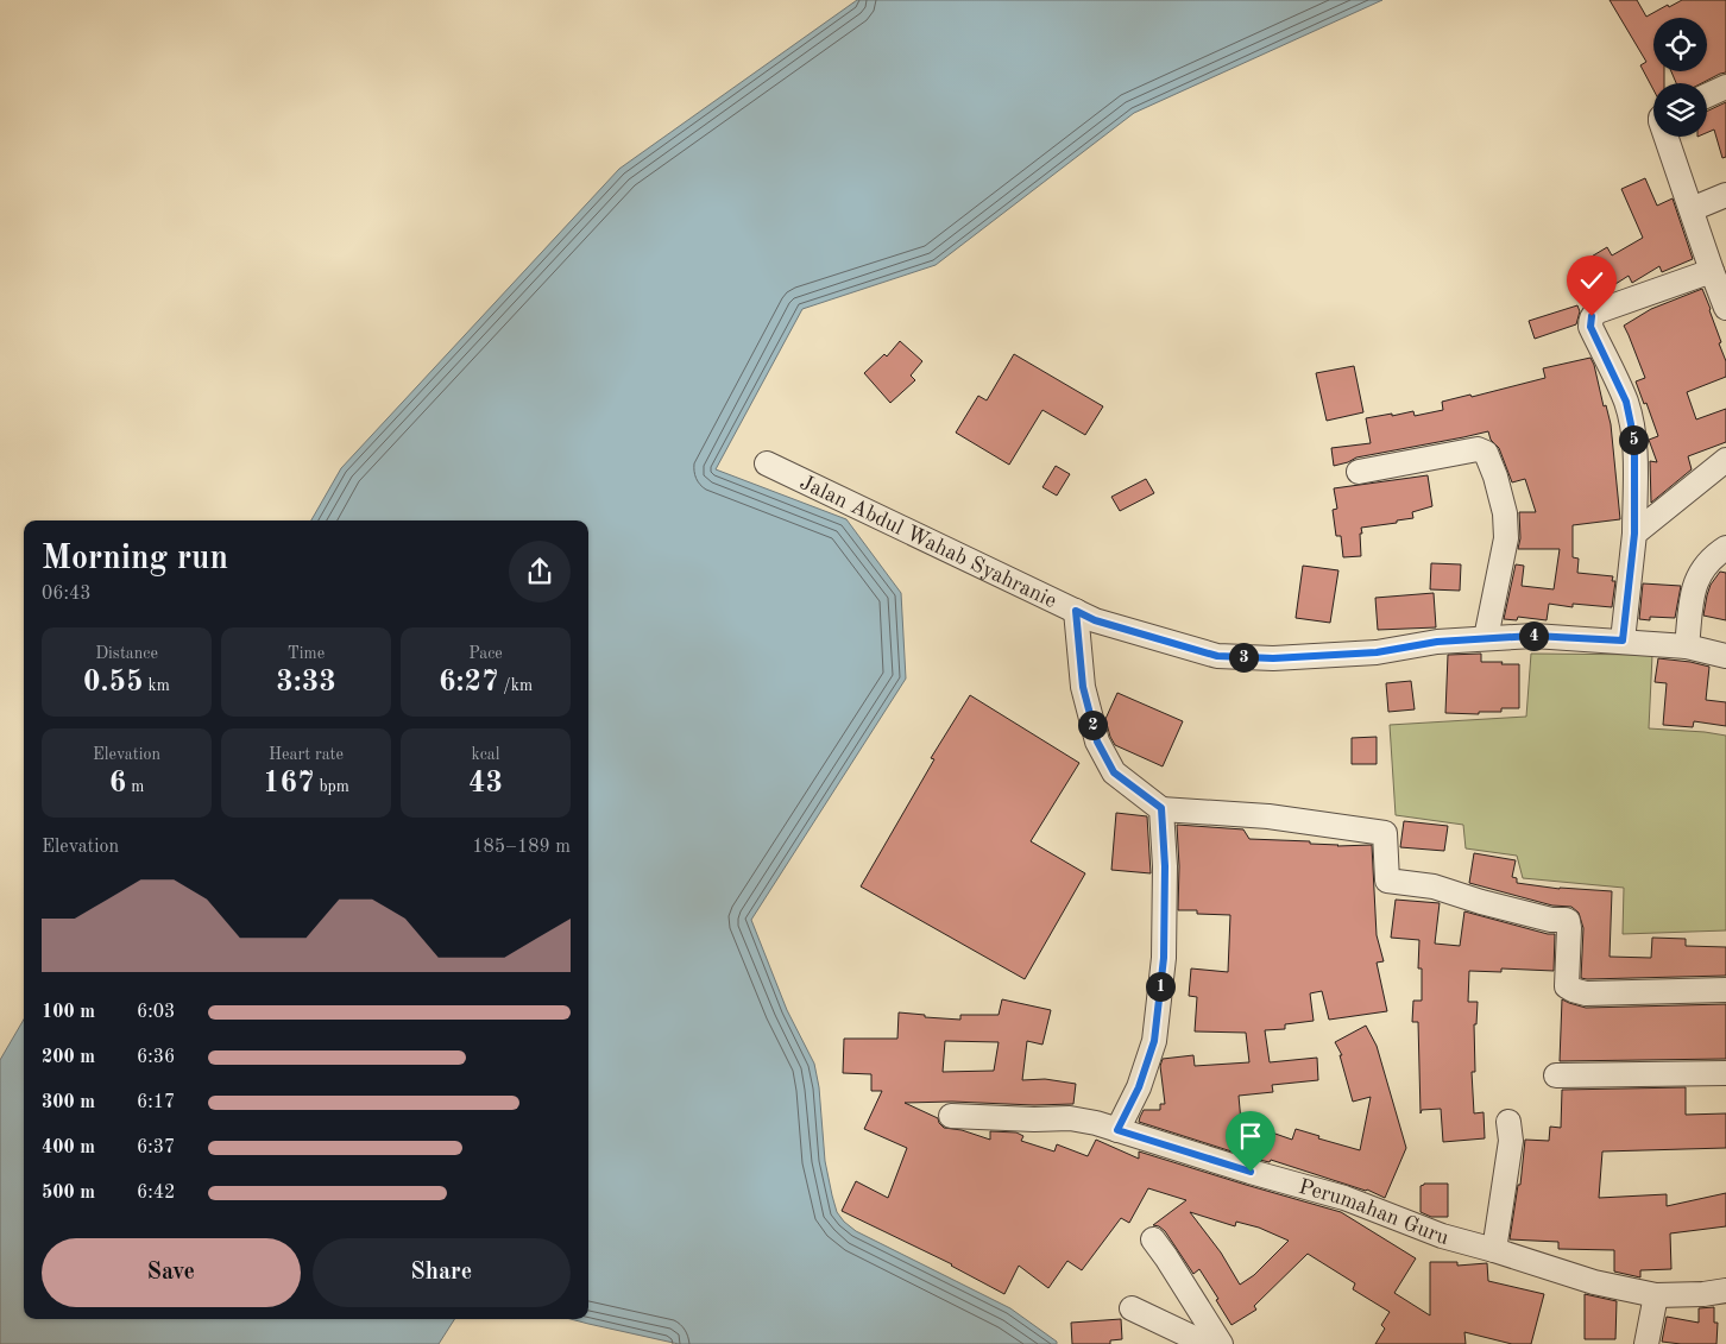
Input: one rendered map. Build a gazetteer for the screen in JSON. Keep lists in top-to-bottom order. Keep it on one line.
{"streets":{"street":["Jalan Abdul Wahab Syahranie","Perumahan Guru"]},"page":{"pins":["5","4","3","2","1"],"heading":["Morning run","06:43"],"stats":[["Distance","0.55 km"],["Time","3:33"],["Pace","6:27 /km"],["Elevation","6 m"],["Heart rate","167 bpm"],["kcal","43"]],"chart":["Elevation","185–189 m"],"list":[{"name":"100 m","note":"6:03"},{"name":"200 m","note":"6:36"},{"name":"300 m","note":"6:17"},{"name":"400 m","note":"6:37"},{"name":"500 m","note":"6:42"}],"buttons":["Save","Share"]}}
